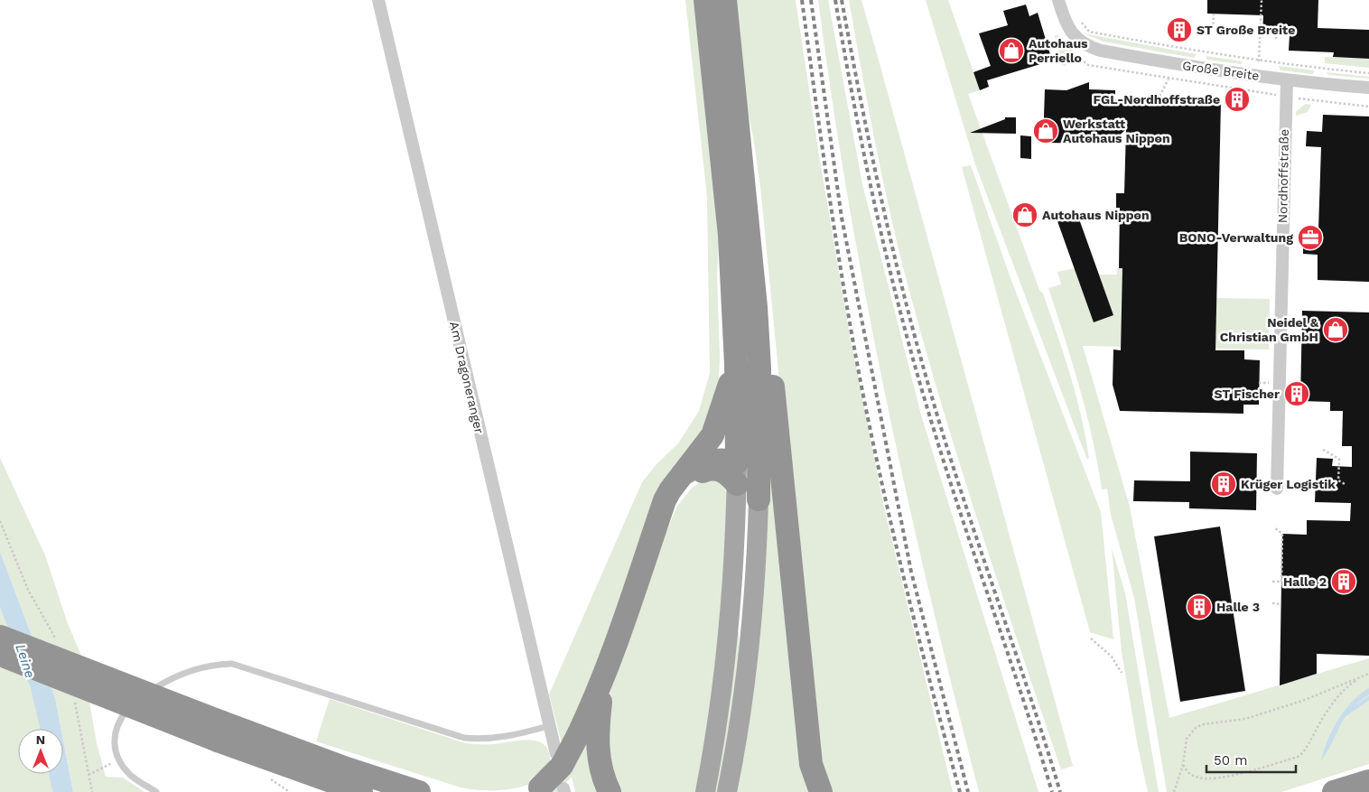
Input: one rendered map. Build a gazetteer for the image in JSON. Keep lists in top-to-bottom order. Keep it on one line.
{"streets":{"street":["Große Breite","Nordhoffstraße","Am Dragoneranger"]},"crossings":[["Große Breite","Nordhoffstraße"]],"water":["Leine"],"places":{"building":["ST Große Breite","FGL-Nordhoffstraße","ST Fischer","Krüger Logistik","Halle 2","Halle 3"],"shop":["Autohaus Perriello","Werkstatt Autohaus Nippon","Autohaus Nippon","Neidel & Christian GmbH"],"office":["BONO-Verwaltung"]},"scale_bar":"50 m","north":"top"}
